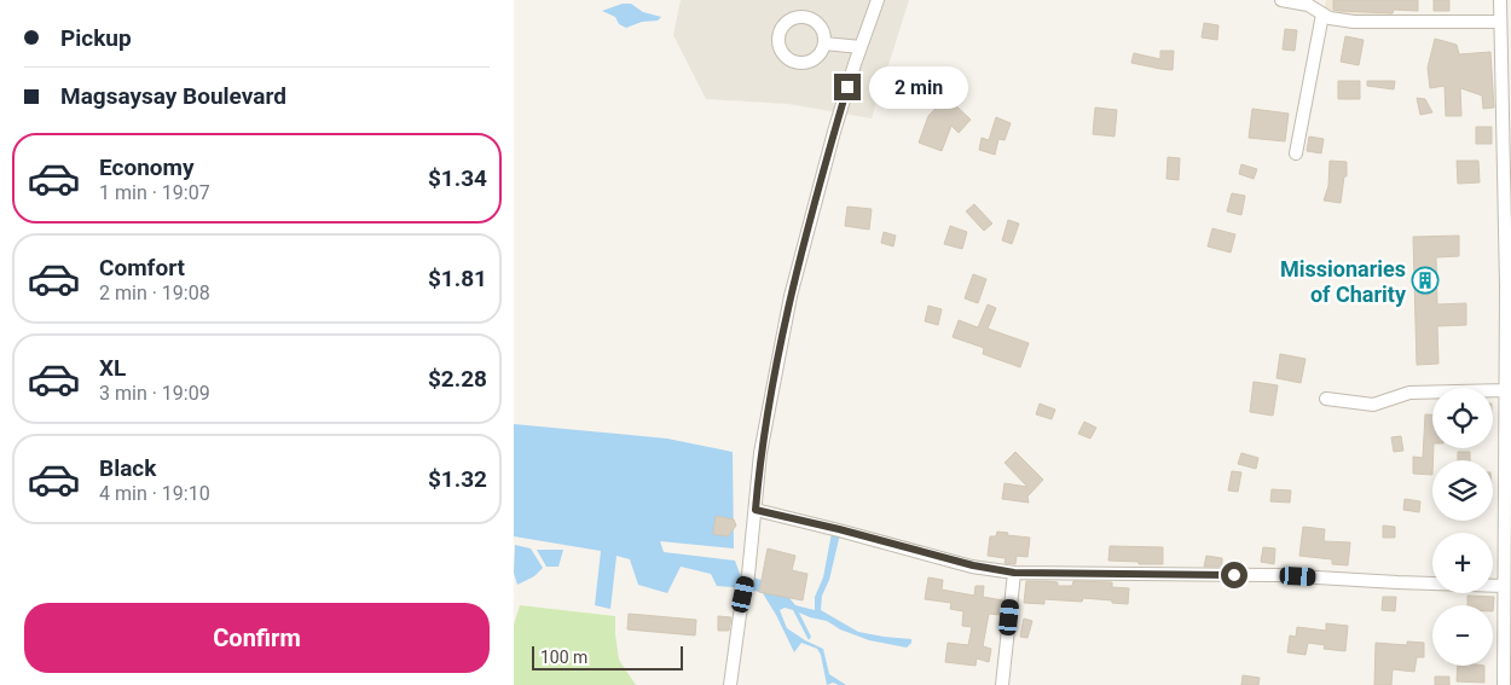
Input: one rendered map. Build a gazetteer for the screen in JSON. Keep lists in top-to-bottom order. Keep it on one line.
{"places":{"building":["Missionaries of Charity"]},"scale_bar":"100 m","page":{"banner":["Pickup","Magsaysay Boulevard"],"bubble":"2 min","list":[{"name":"Economy","note":"1 min · 19:07","value":"$1.34"},{"name":"Comfort","note":"2 min · 19:08","value":"$1.81"},{"name":"XL","note":"3 min · 19:09","value":"$2.28"},{"name":"Black","note":"4 min · 19:10","value":"$1.32"}],"map_buttons":["+","−"],"buttons":"Confirm","scale":"100 m"}}
